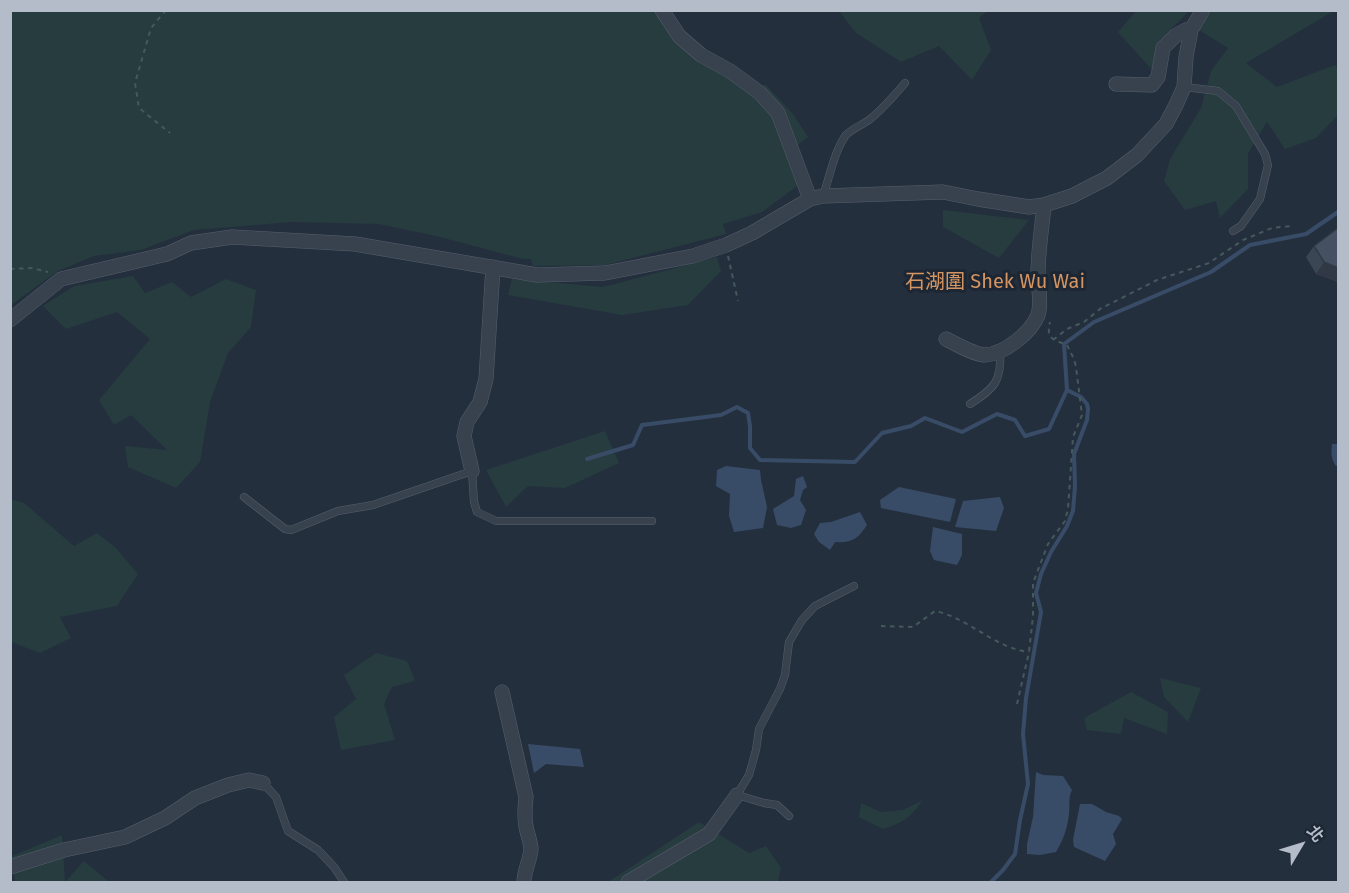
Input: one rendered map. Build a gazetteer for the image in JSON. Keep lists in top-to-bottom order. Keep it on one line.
{"districts":["石湖圍 Shek Wu Wai"],"north":"top right"}
